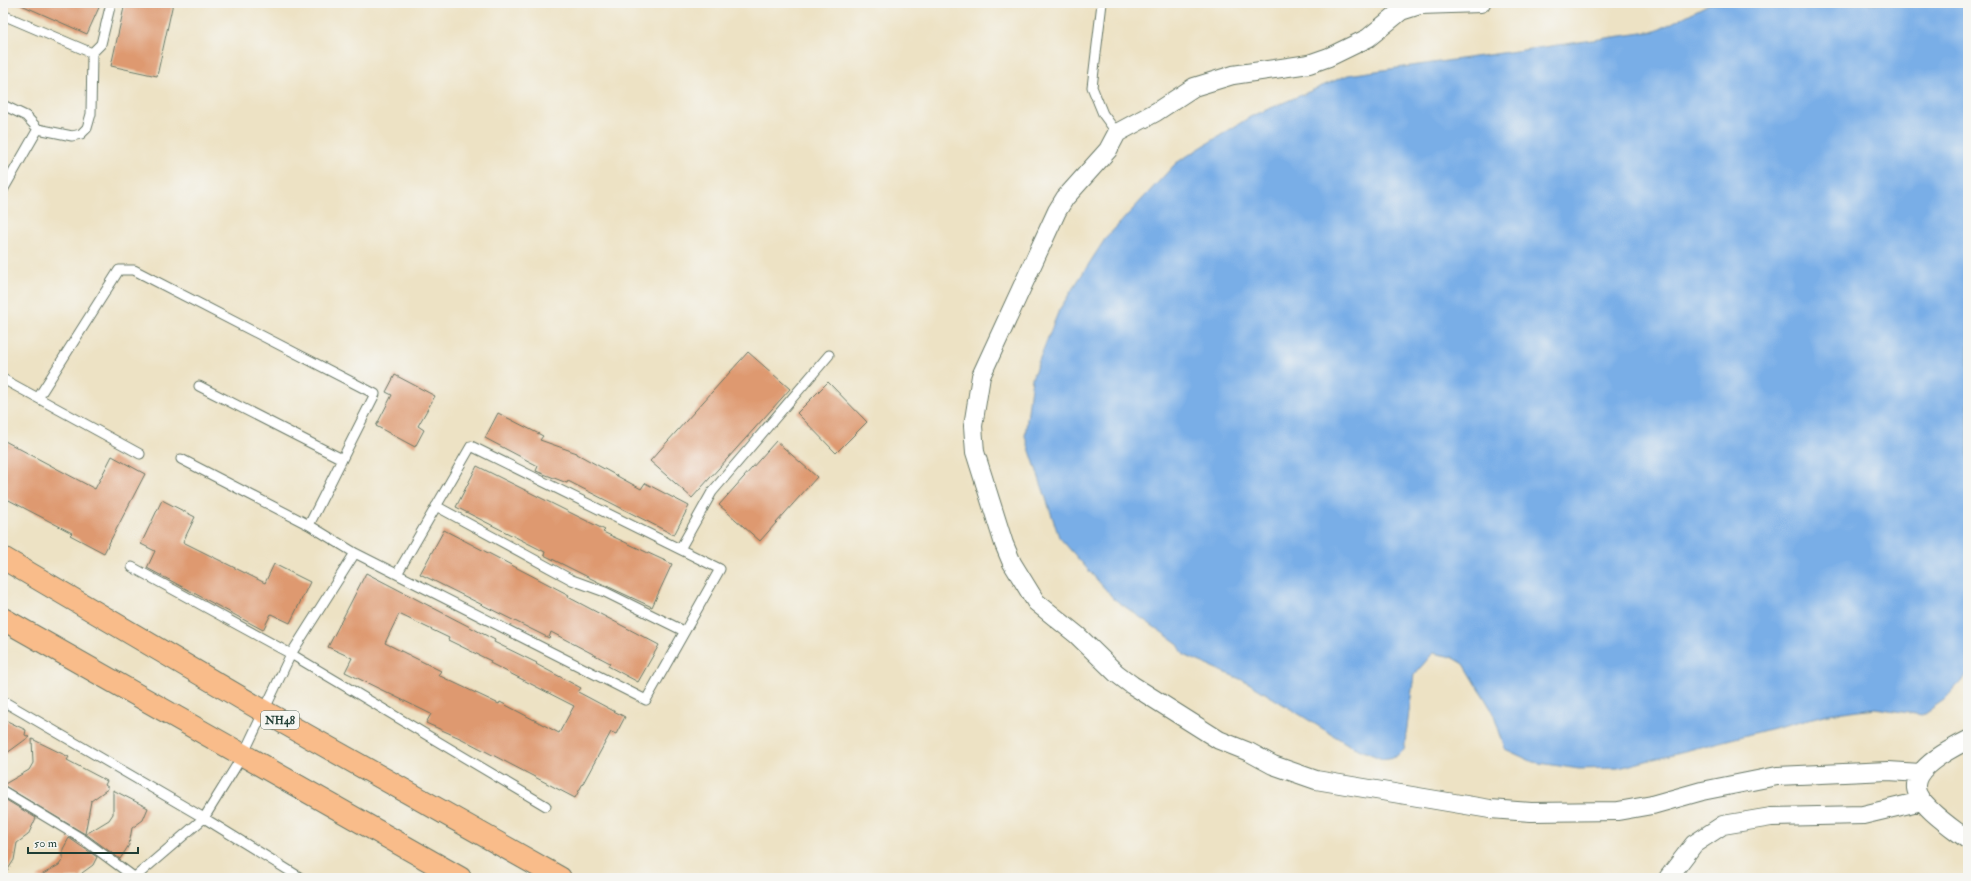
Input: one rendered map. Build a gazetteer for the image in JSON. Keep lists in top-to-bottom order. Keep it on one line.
{"streets":{"highway":["NH48"]},"scale_bar":"50 m"}
